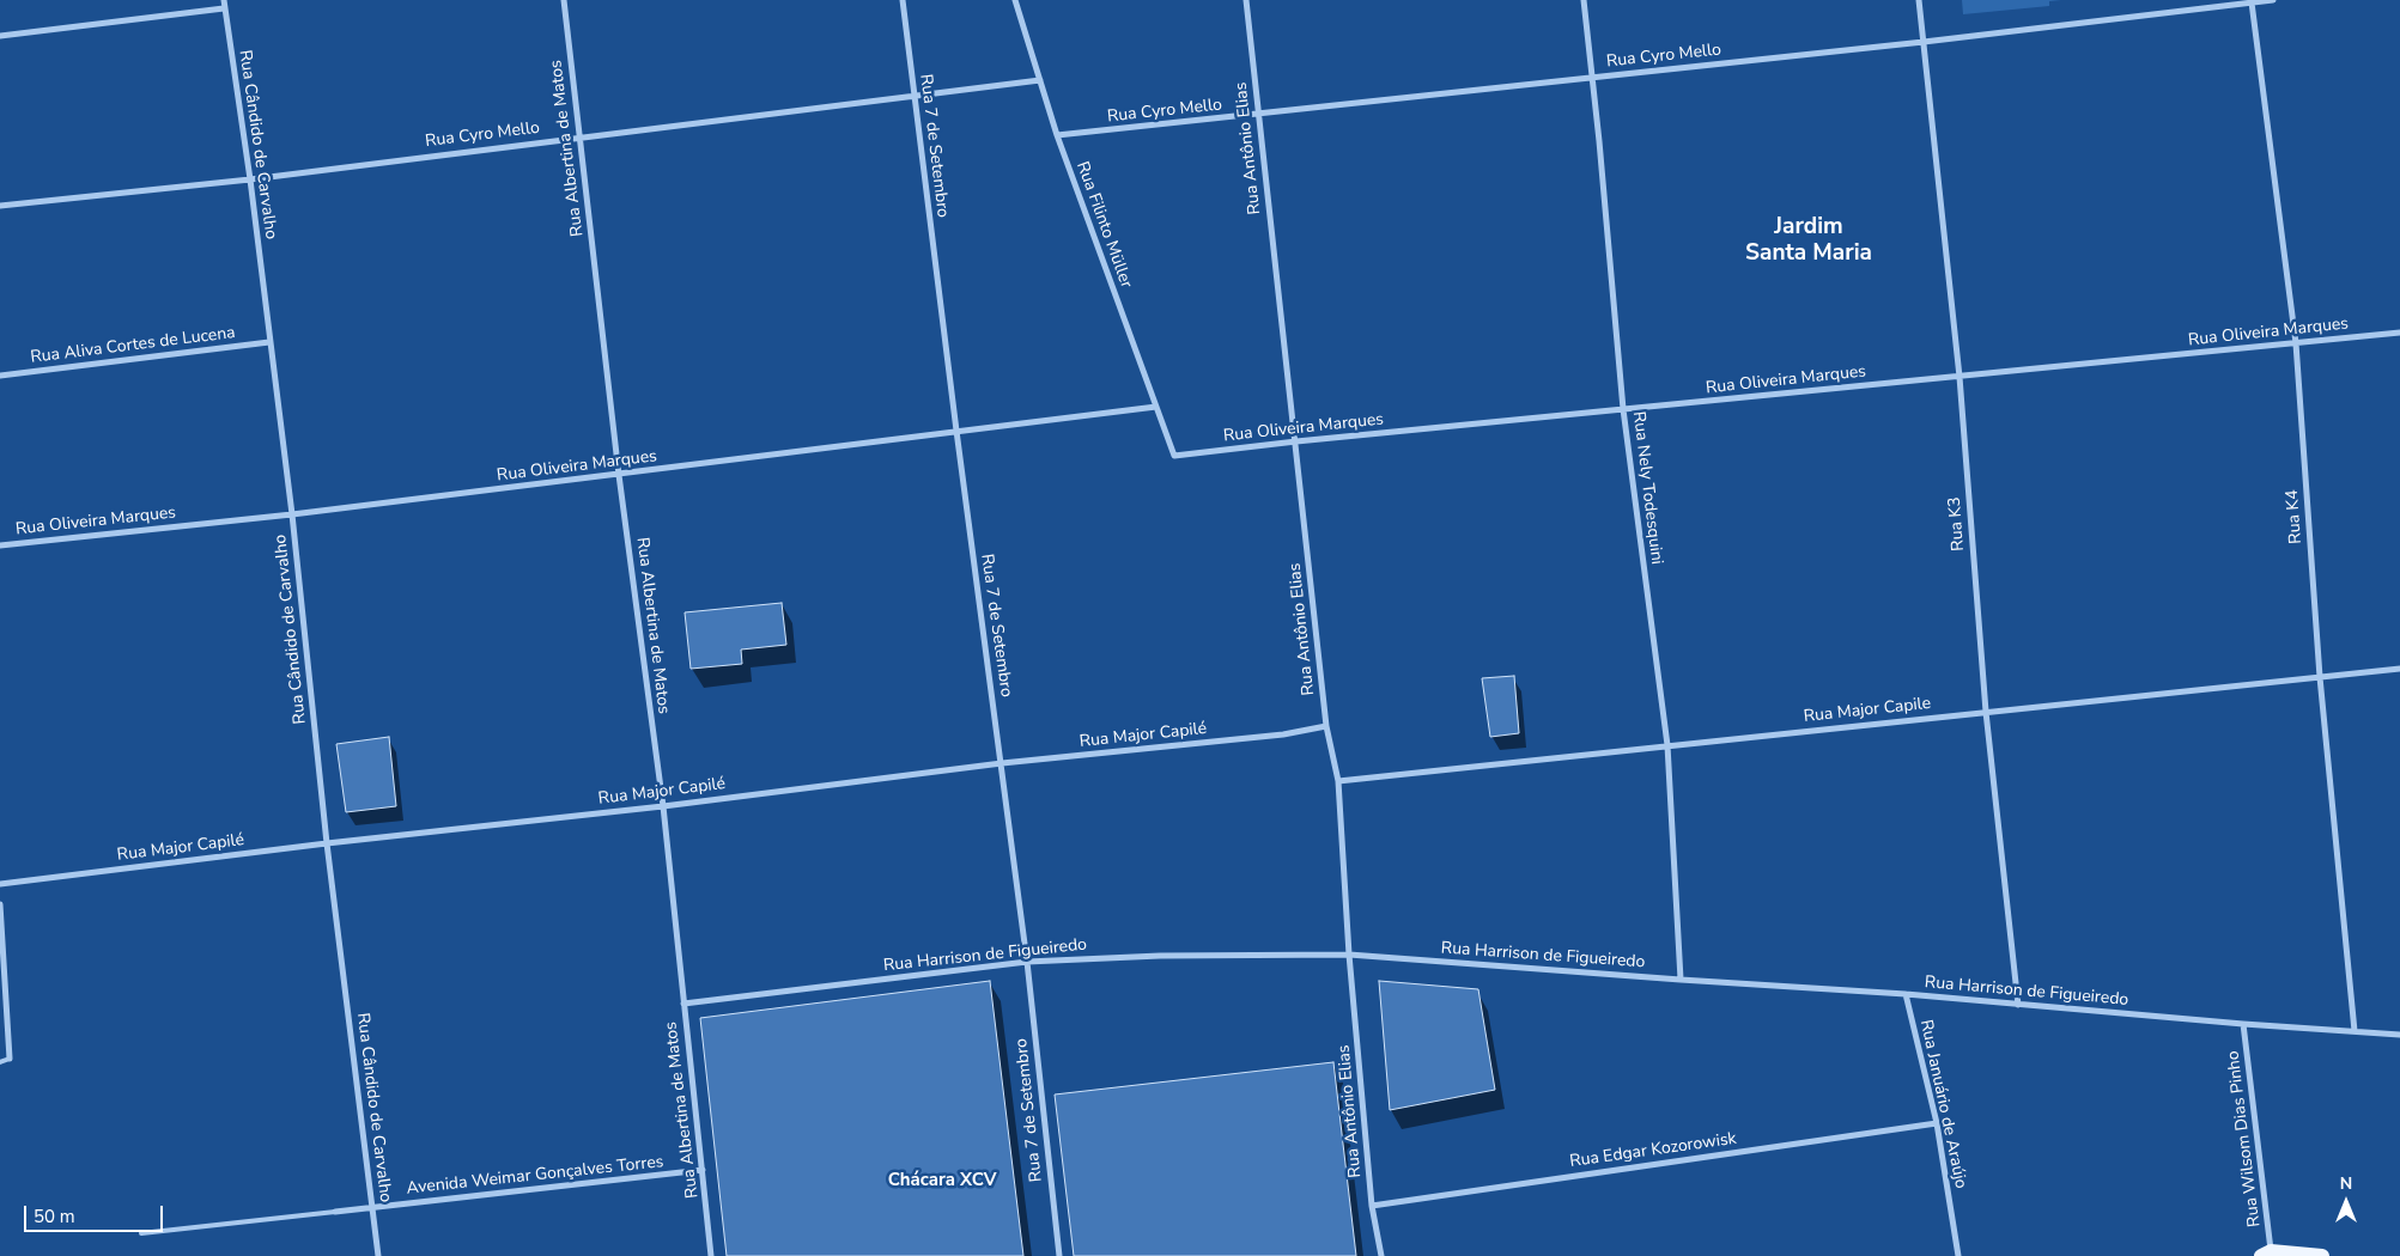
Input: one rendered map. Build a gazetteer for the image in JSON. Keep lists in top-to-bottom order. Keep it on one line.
{"streets":{"street":["Rua Cyro Mello","Rua Cândido de Carvalho","Rua 7 de Setembro","Rua Albertina de Matos","Rua Antônio Elias","Rua Filinto Müller","Rua Oliveira Marques","Rua Aliva Cortes de Lucena","Rua Nely Todesquini","Rua K4","Rua K3","Rua Major Capile","Rua Major Capilé","Rua Harrison de Figueiredo","Rua Januário de Araújo","Rua Wilsom Dias Pinho","Rua Edgar Kozorowisk","Avenida Weimar Gonçalves Torres"]},"crossings":[["Rua Cyro Mello","Rua Cândido de Carvalho"],["Rua Cyro Mello","Rua 7 de Setembro"],["Rua Cyro Mello","Rua Albertina de Matos"],["Rua Cyro Mello","Rua Antônio Elias"],["Rua Cyro Mello","Rua Filinto Müller"],["Rua Cyro Mello","Rua Nely Todesquini"],["Rua Cyro Mello","Rua K4"],["Rua Cyro Mello","Rua K3"],["Rua Cândido de Carvalho","Rua Oliveira Marques"],["Rua Cândido de Carvalho","Rua Aliva Cortes de Lucena"],["Rua Cândido de Carvalho","Rua Major Capilé"],["Rua Cândido de Carvalho","Avenida Weimar Gonçalves Torres"],["Rua 7 de Setembro","Rua Oliveira Marques"],["Rua 7 de Setembro","Rua Major Capilé"],["Rua 7 de Setembro","Rua Harrison de Figueiredo"],["Rua Albertina de Matos","Rua Oliveira Marques"],["Rua Albertina de Matos","Rua Major Capilé"],["Rua Albertina de Matos","Rua Harrison de Figueiredo"],["Rua Albertina de Matos","Avenida Weimar Gonçalves Torres"],["Rua Antônio Elias","Rua Oliveira Marques"],["Rua Antônio Elias","Rua Major Capile"],["Rua Antônio Elias","Rua Major Capilé"],["Rua Antônio Elias","Rua Harrison de Figueiredo"],["Rua Antônio Elias","Rua Edgar Kozorowisk"],["Rua Filinto Müller","Rua Oliveira Marques"],["Rua Oliveira Marques","Rua Nely Todesquini"],["Rua Oliveira Marques","Rua K4"],["Rua Oliveira Marques","Rua K3"],["Rua Nely Todesquini","Rua Major Capile"],["Rua Nely Todesquini","Rua Harrison de Figueiredo"],["Rua K4","Rua Major Capile"],["Rua K4","Rua Harrison de Figueiredo"],["Rua K3","Rua Major Capile"],["Rua K3","Rua Harrison de Figueiredo"],["Rua Harrison de Figueiredo","Rua Januário de Araújo"],["Rua Harrison de Figueiredo","Rua Wilsom Dias Pinho"],["Rua Januário de Araújo","Rua Edgar Kozorowisk"]],"districts":["Jardim Santa Maria","Chácara XCV"],"scale_bar":"50 m","north":"top"}
